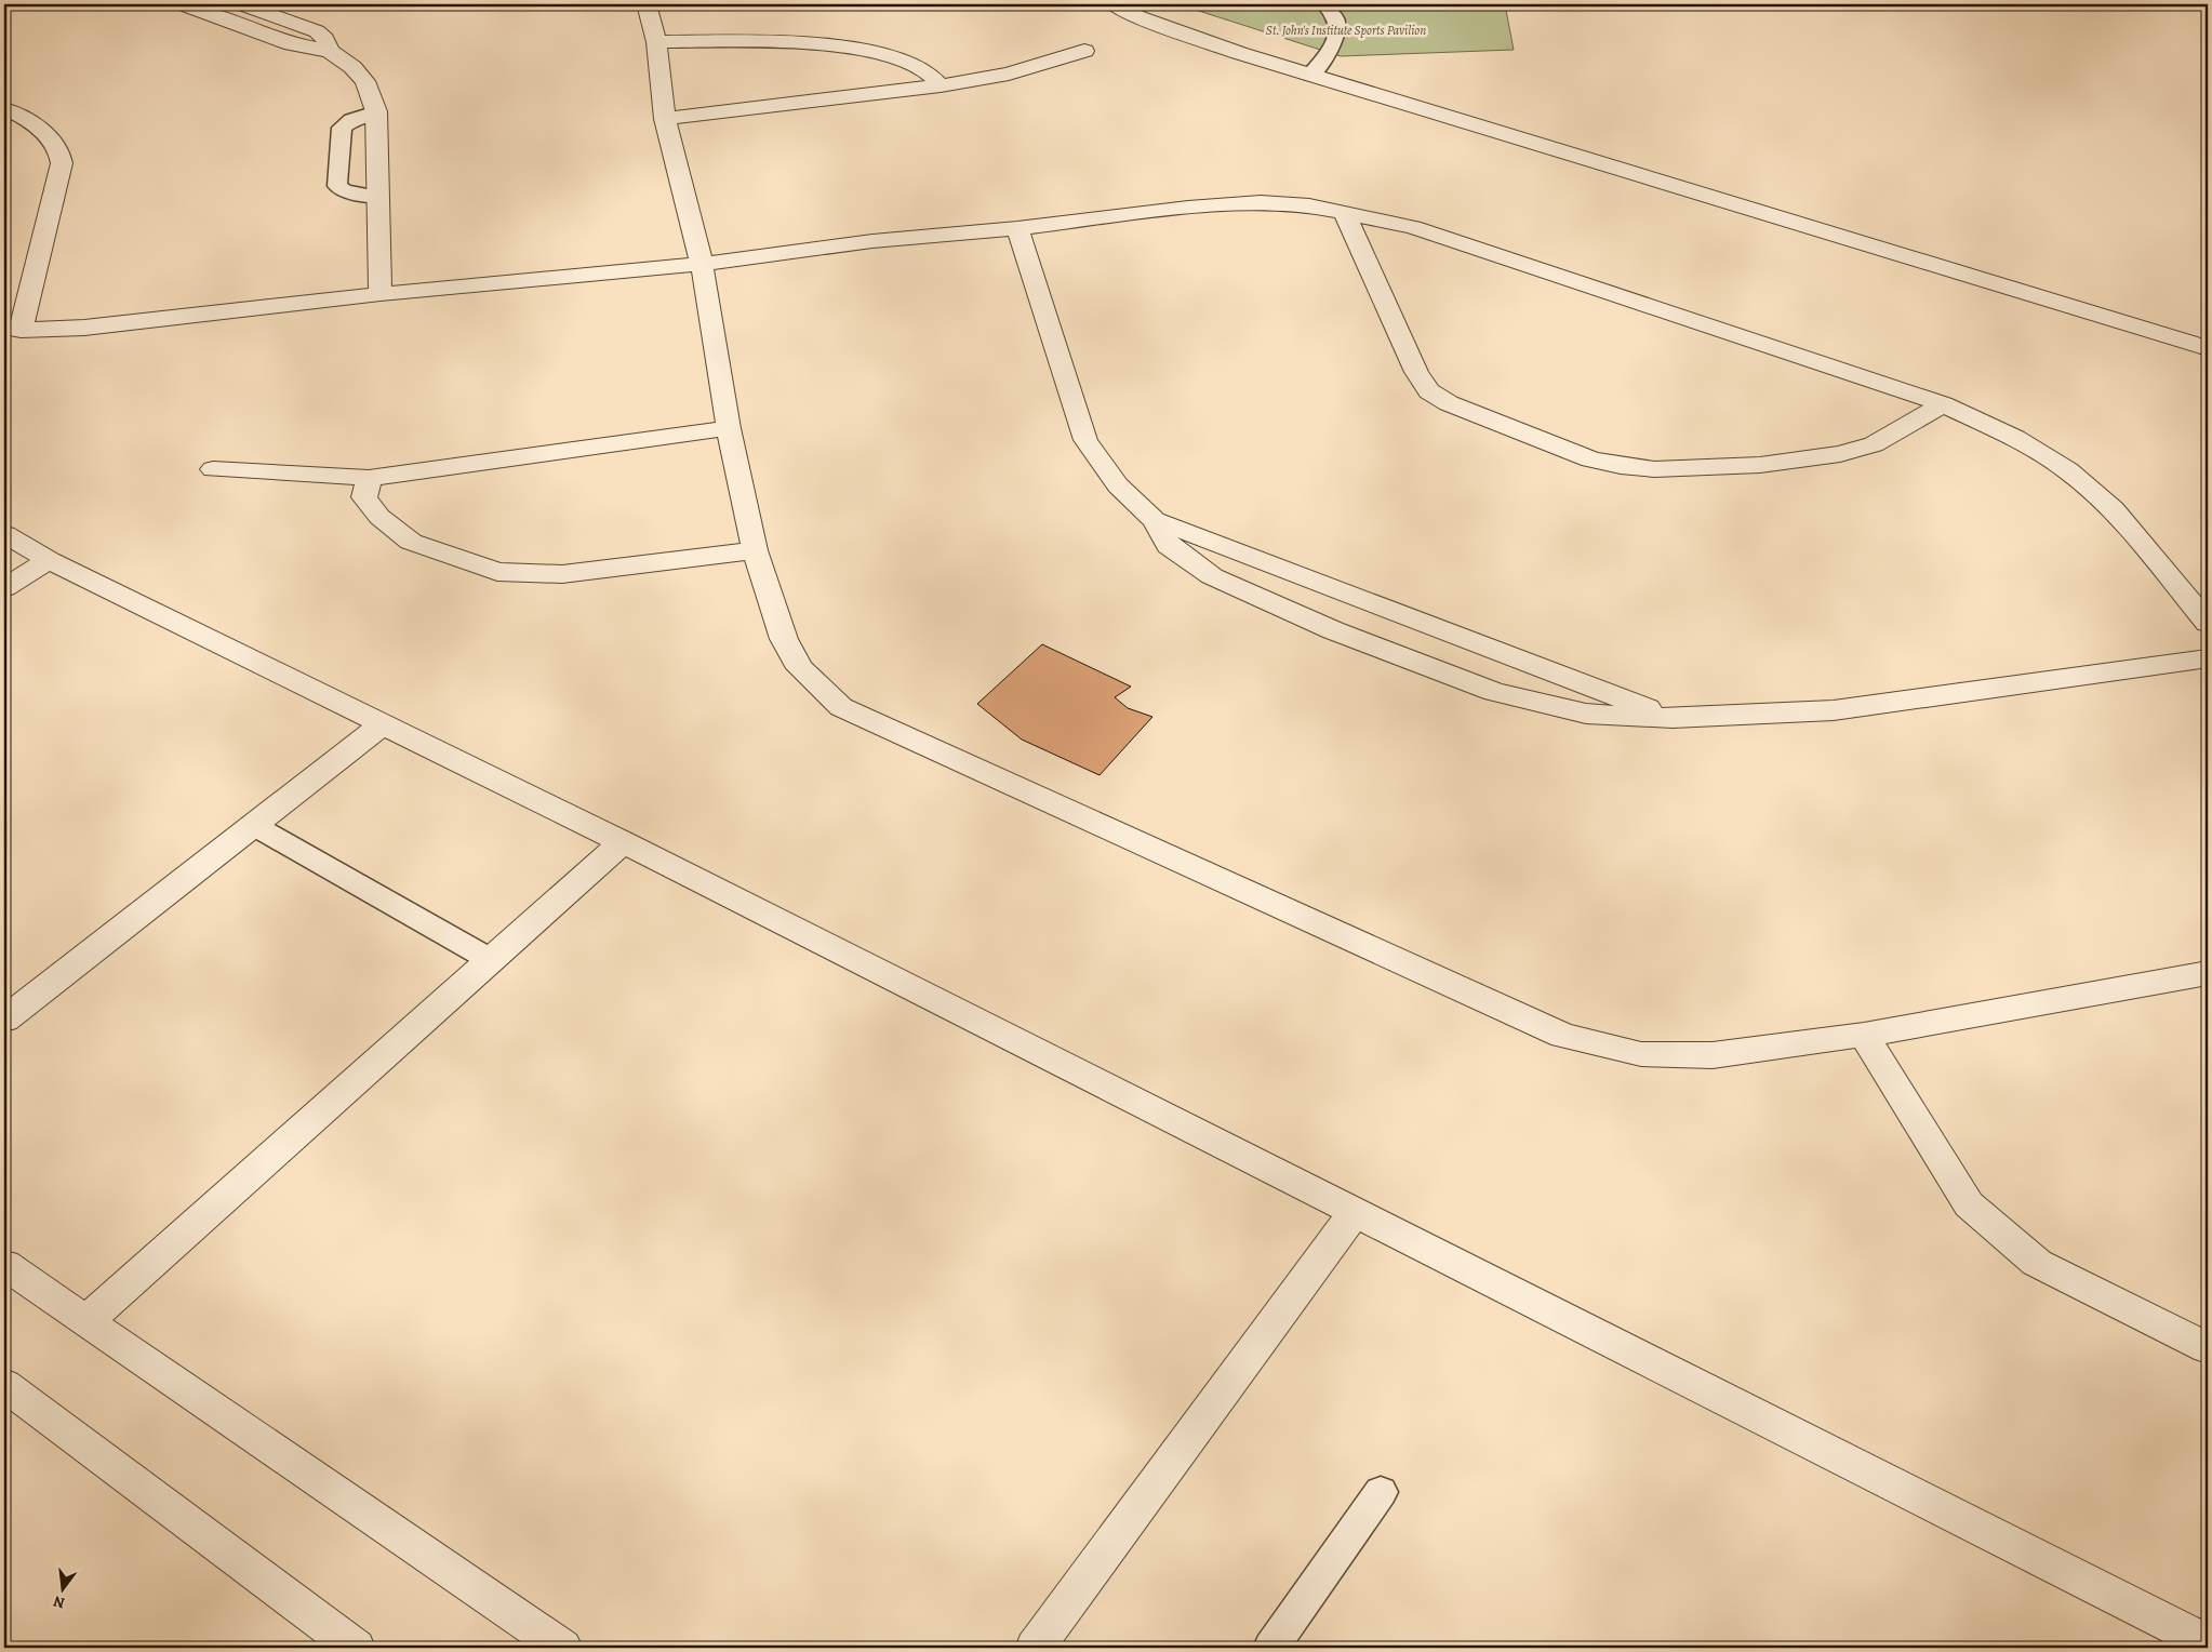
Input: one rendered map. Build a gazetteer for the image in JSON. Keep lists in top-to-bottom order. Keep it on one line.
{"parks":["St. John's Institute Sports Pavilion"],"north":"bottom"}
